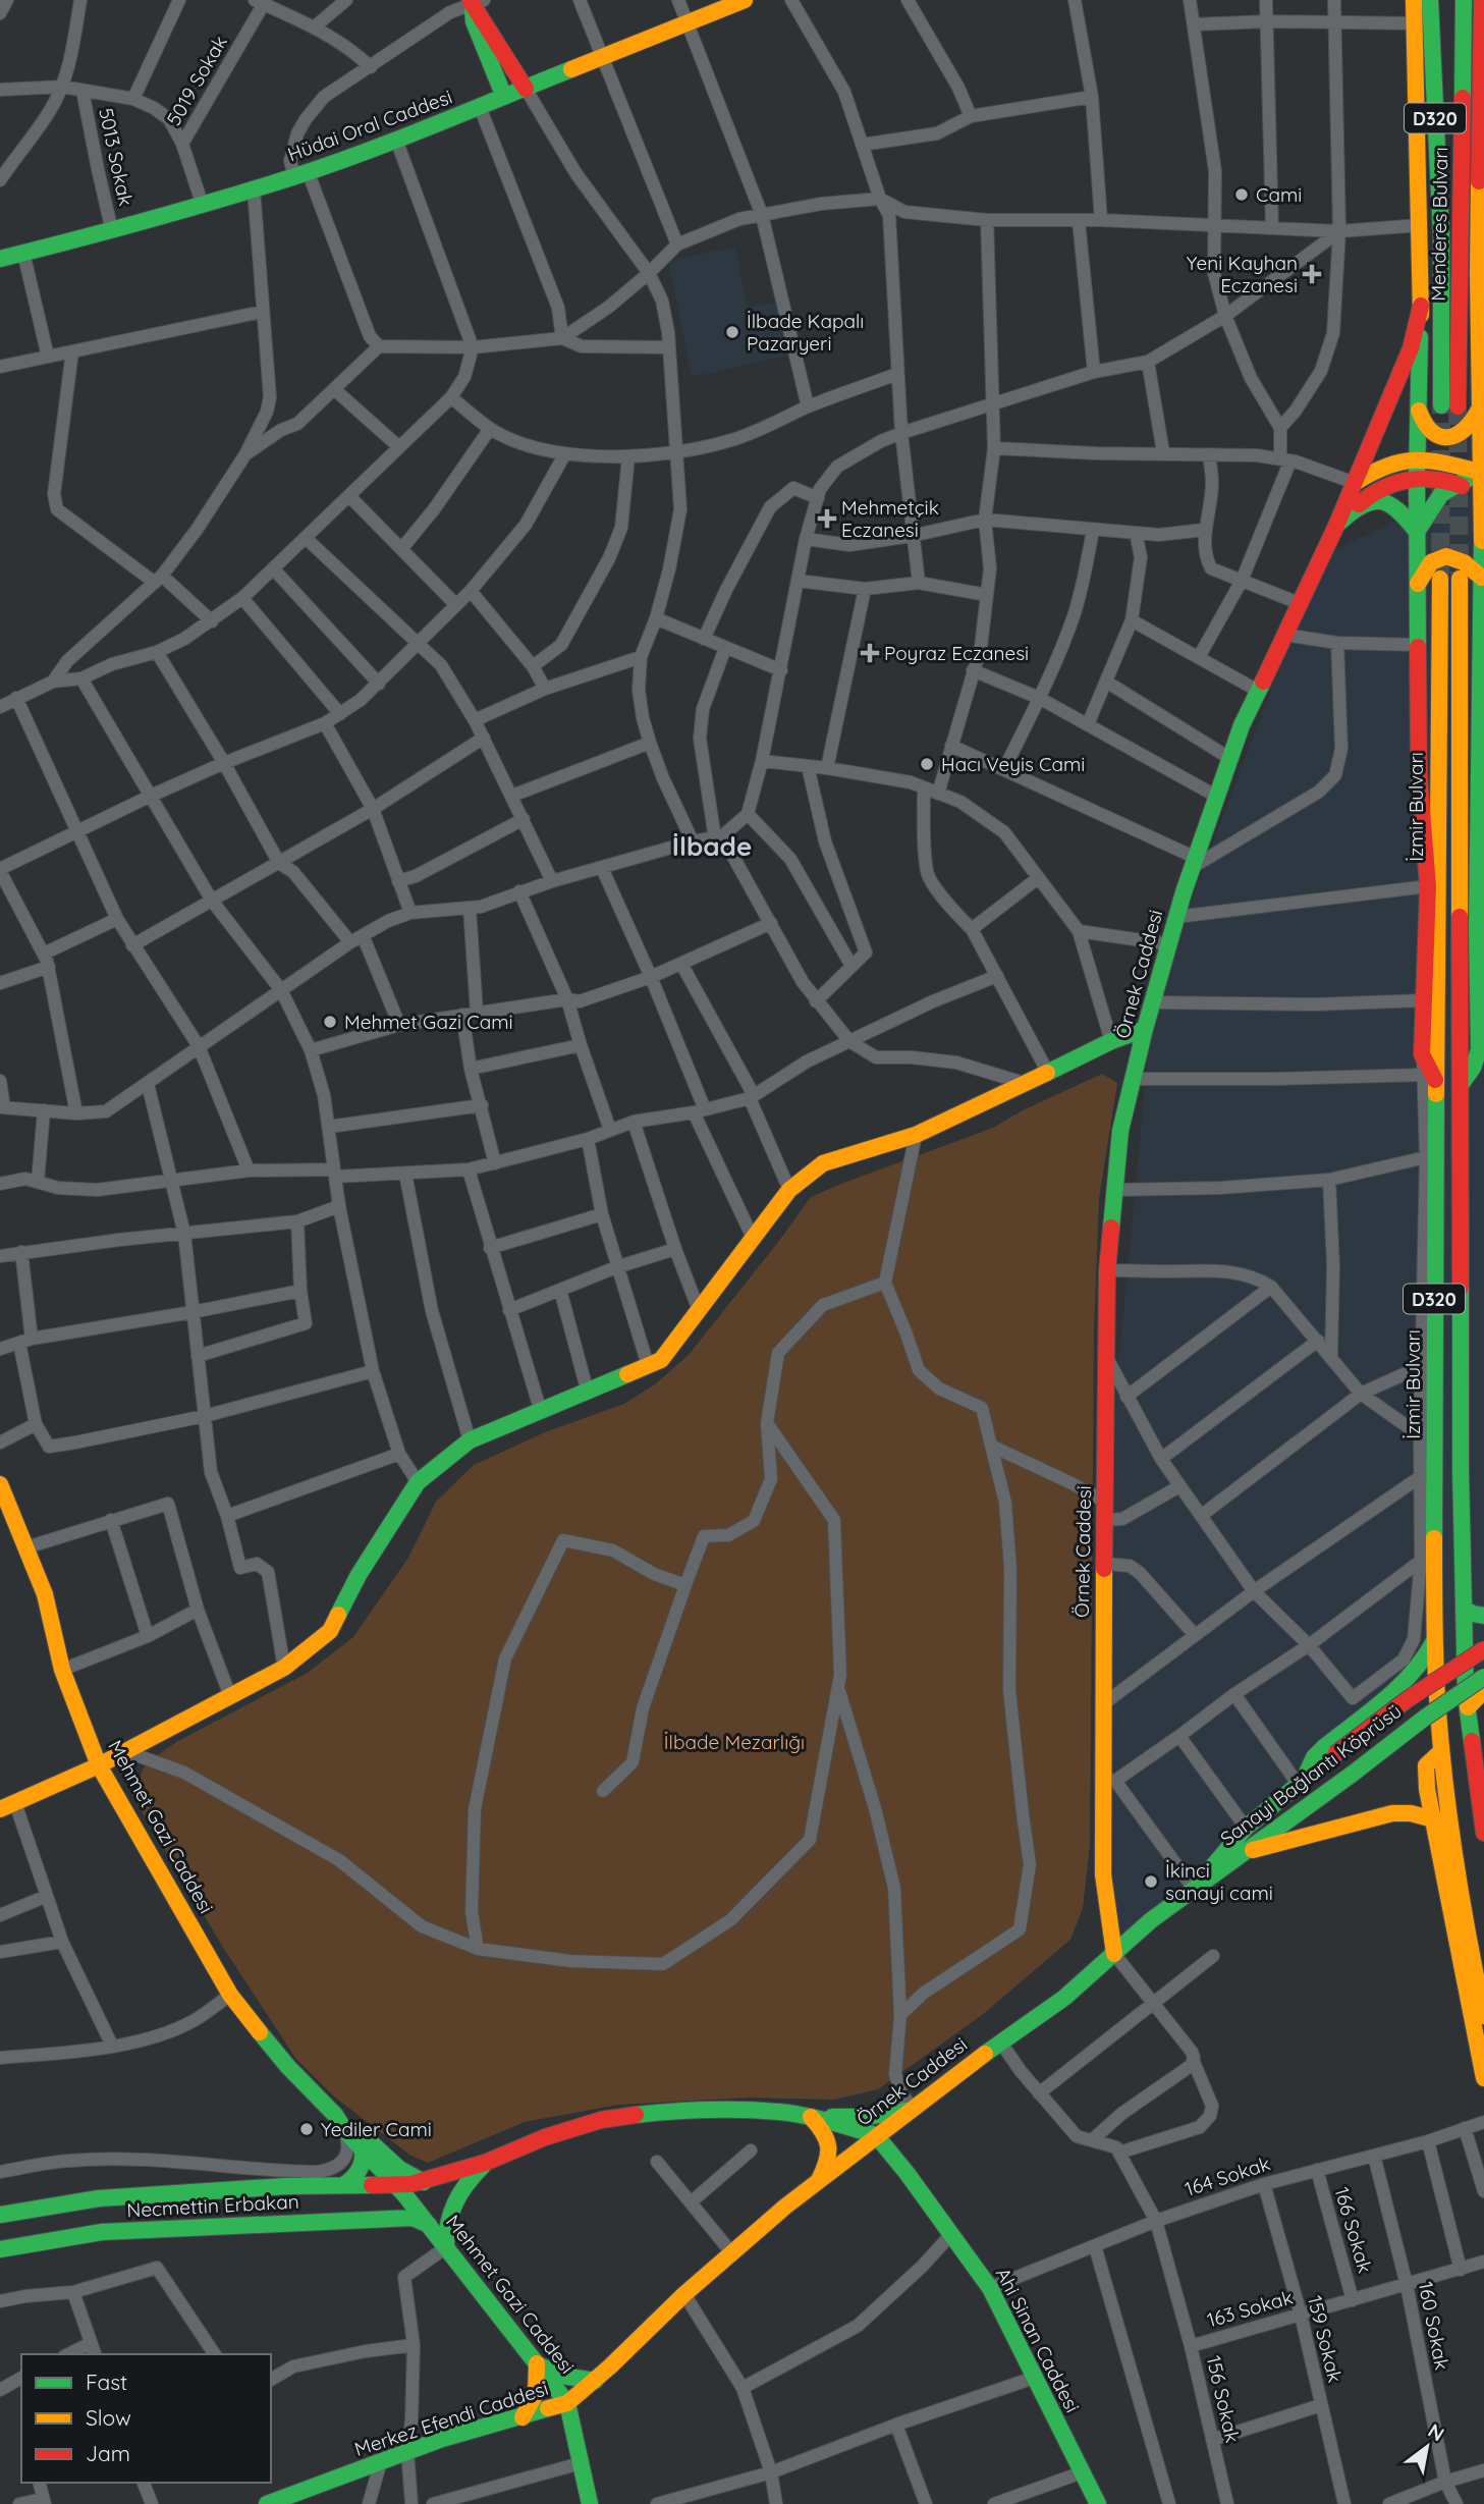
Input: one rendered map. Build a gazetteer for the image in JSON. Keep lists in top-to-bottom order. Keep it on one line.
{"streets":{"main road":["D320","Hüdai Oral Caddesi","Menderes Bulvarı","İzmir Bulvarı","Örnek Caddesi","Sanayi Bağlantı Köprüsü","Mehmet Gazi Caddesi","Necmettin Erbakan","Ahi Sinan Caddesi","Merkez Efendi Caddesi"],"street":["5019 Sokak","5013 Sokak","164 Sokak","166 Sokak","163 Sokak","160 Sokak","159 Sokak","156 Sokak"]},"crossings":[["Hüdai Oral Caddesi","5013 Sokak"],["Örnek Caddesi","Mehmet Gazi Caddesi"],["Örnek Caddesi","Ahi Sinan Caddesi"],["Örnek Caddesi","Merkez Efendi Caddesi"],["Mehmet Gazi Caddesi","Necmettin Erbakan"],["Mehmet Gazi Caddesi","Merkez Efendi Caddesi"],["164 Sokak","166 Sokak"],["164 Sokak","160 Sokak"],["164 Sokak","159 Sokak"],["164 Sokak","Ahi Sinan Caddesi"],["164 Sokak","156 Sokak"],["166 Sokak","163 Sokak"],["163 Sokak","160 Sokak"],["163 Sokak","159 Sokak"],["163 Sokak","156 Sokak"]],"districts":["İlbade"],"parks":["İlbade Mezarlığı"],"places":{"other":["Cami","İlbade Kapalı Pazaryeri","Hacı Veyis Cami","Mehmet Gazi Cami","İkinci sanayi cami","Yediler Cami"],"health":["Yeni Kayhan Eczanesi","Mehmetçik Eczanesi","Poyraz Eczanesi"]},"legend":["Fast","Slow","Jam"],"north":"top right"}
